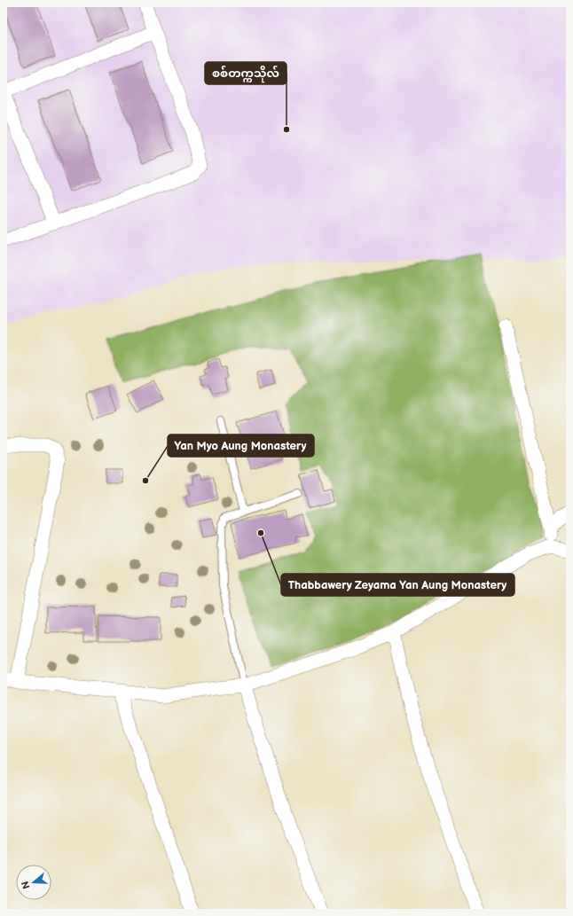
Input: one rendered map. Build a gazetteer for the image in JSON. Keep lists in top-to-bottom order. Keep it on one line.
{"places":["စစ်‌တက္ကသိုလ်","Yan Myo Aung Monastery","Thabbawery Zeyama Yan Aung Monastery"],"north":"left"}
